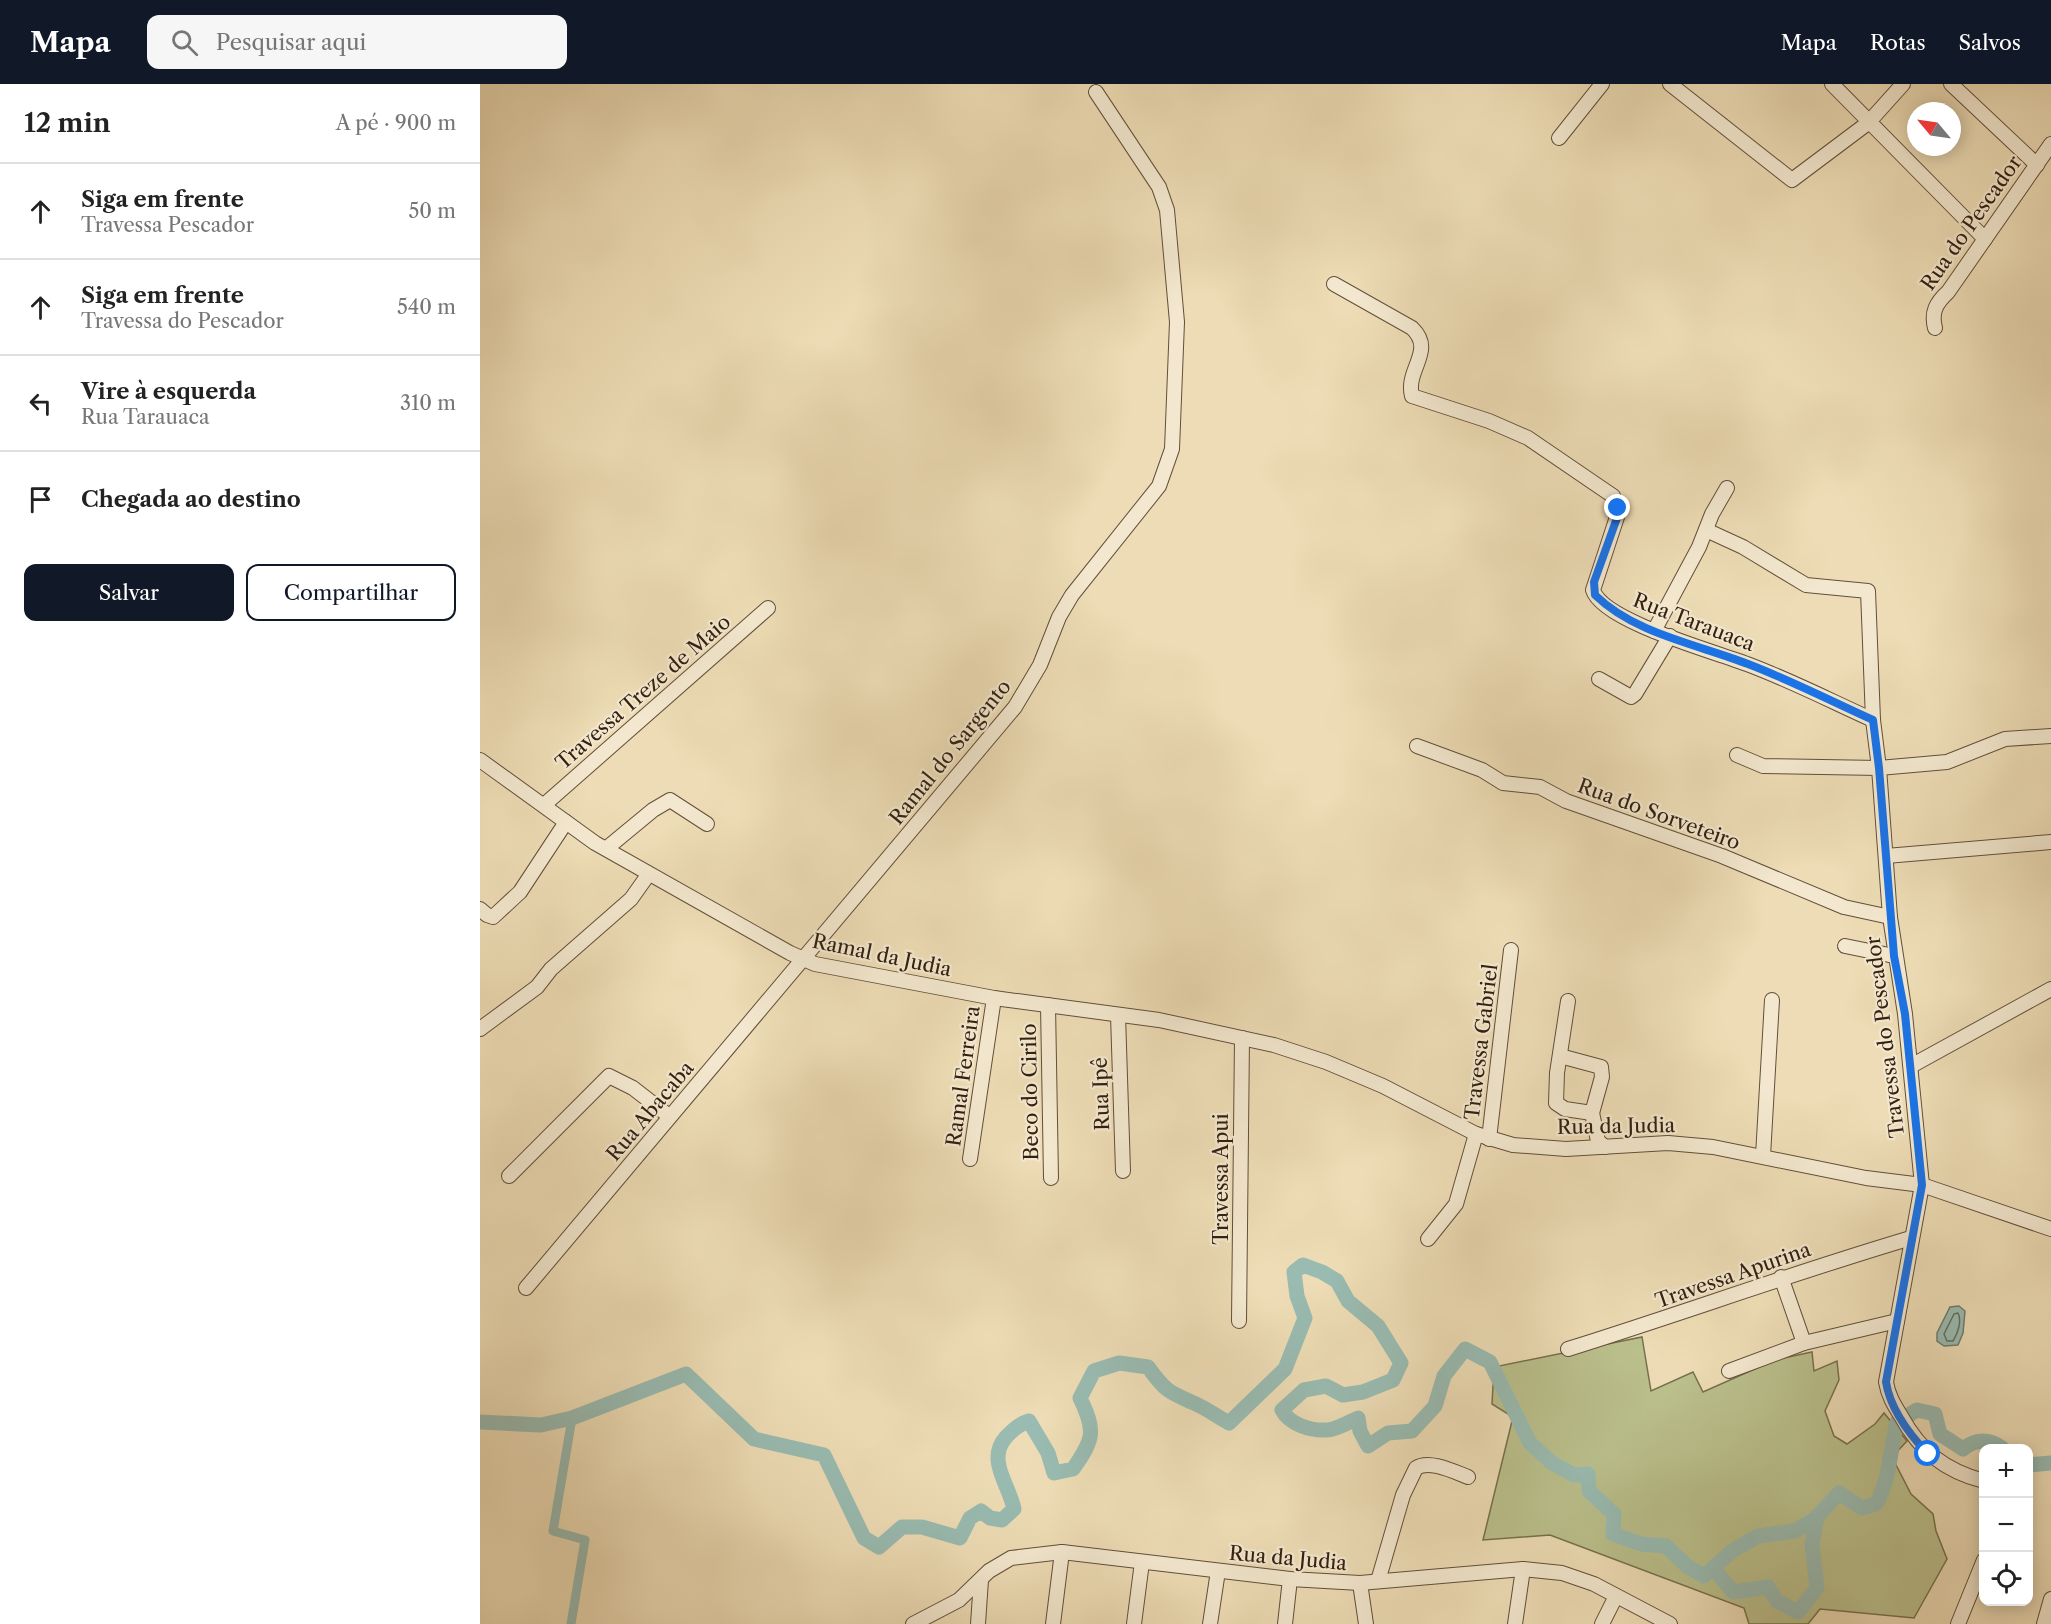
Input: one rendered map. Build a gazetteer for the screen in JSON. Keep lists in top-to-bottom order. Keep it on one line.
{"streets":{"street":["Rua do Pescador","Rua Tarauaca","Travessa Treze de Maio","Ramal do Sargento","Rua do Sorveteiro","Ramal da Judia","Travessa do Pescador","Travessa Gabriel","Ramal Ferreira","Beco do Cirilo","Rua Ipê","Rua Abacaba","Rua da Judia","Travessa Apui","Travessa Apurina"]},"crossings":[["Rua Tarauaca","Travessa do Pescador"],["Travessa Treze de Maio","Ramal da Judia"],["Ramal do Sargento","Ramal da Judia"],["Ramal do Sargento","Rua Abacaba"],["Rua do Sorveteiro","Travessa do Pescador"],["Ramal da Judia","Ramal Ferreira"],["Ramal da Judia","Beco do Cirilo"],["Ramal da Judia","Rua Ipê"],["Ramal da Judia","Rua Abacaba"],["Ramal da Judia","Rua da Judia"],["Ramal da Judia","Travessa Apui"],["Travessa do Pescador","Rua da Judia"],["Travessa do Pescador","Travessa Apurina"],["Travessa Gabriel","Rua da Judia"]],"north":"top left","page":{"header":"Mapa","search":"Pesquisar aqui","nav":["Mapa","Rotas","Salvos"],"heading":["12 min","A pé · 900 m"],"list":[["Siga em frente","Travessa Pescador","50 m"],["Siga em frente","Travessa do Pescador","540 m"],["Vire à esquerda","Rua Tarauaca","310 m"],"Chegada ao destino"],"buttons":["Salvar","Compartilhar"],"map_buttons":["+","−"]}}
